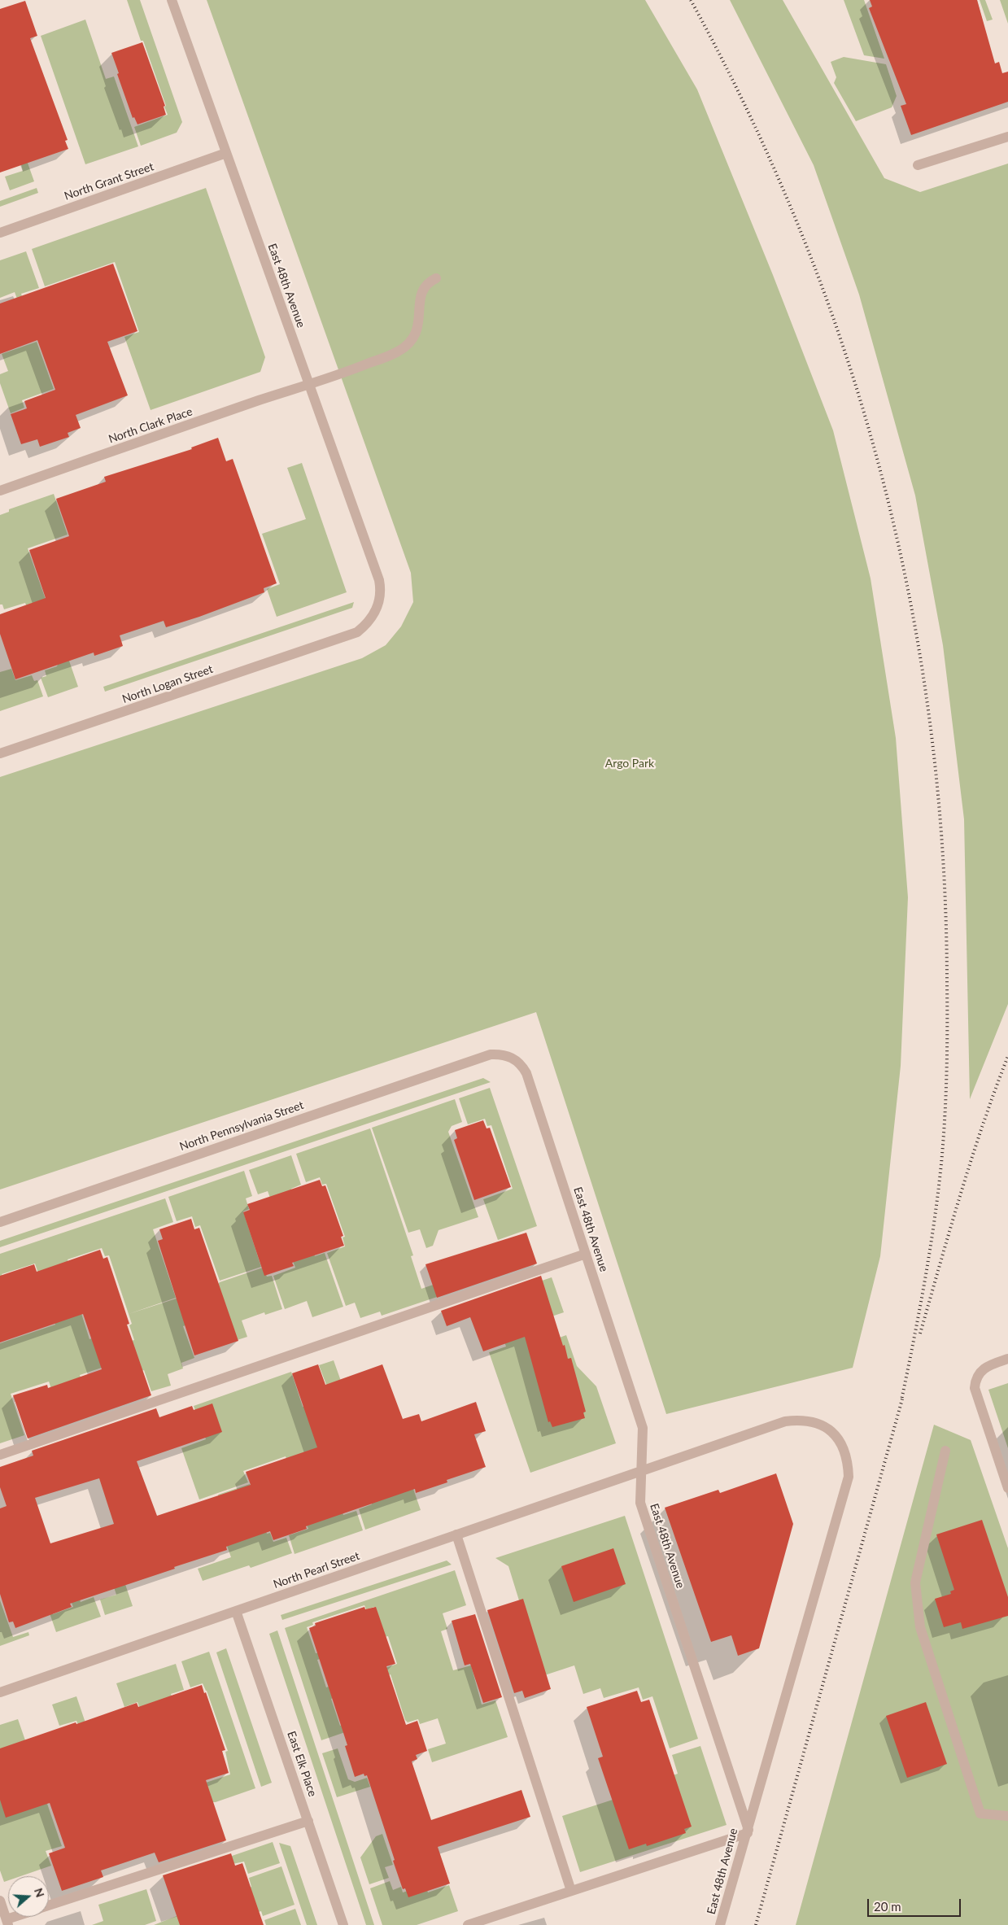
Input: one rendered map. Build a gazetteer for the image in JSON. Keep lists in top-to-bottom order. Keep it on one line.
{"streets":{"street":["North Grant Street","East 48th Avenue","North Clark Place","North Logan Street","North Pennsylvania Street","North Pearl Street","East Elk Place"]},"crossings":[["North Grant Street","East 48th Avenue"],["East 48th Avenue","North Clark Place"],["East 48th Avenue","North Logan Street"],["East 48th Avenue","North Pennsylvania Street"],["East 48th Avenue","North Pearl Street"],["North Pearl Street","East Elk Place"]],"parks":["Argo Park"],"scale_bar":"20 m","north":"right"}
